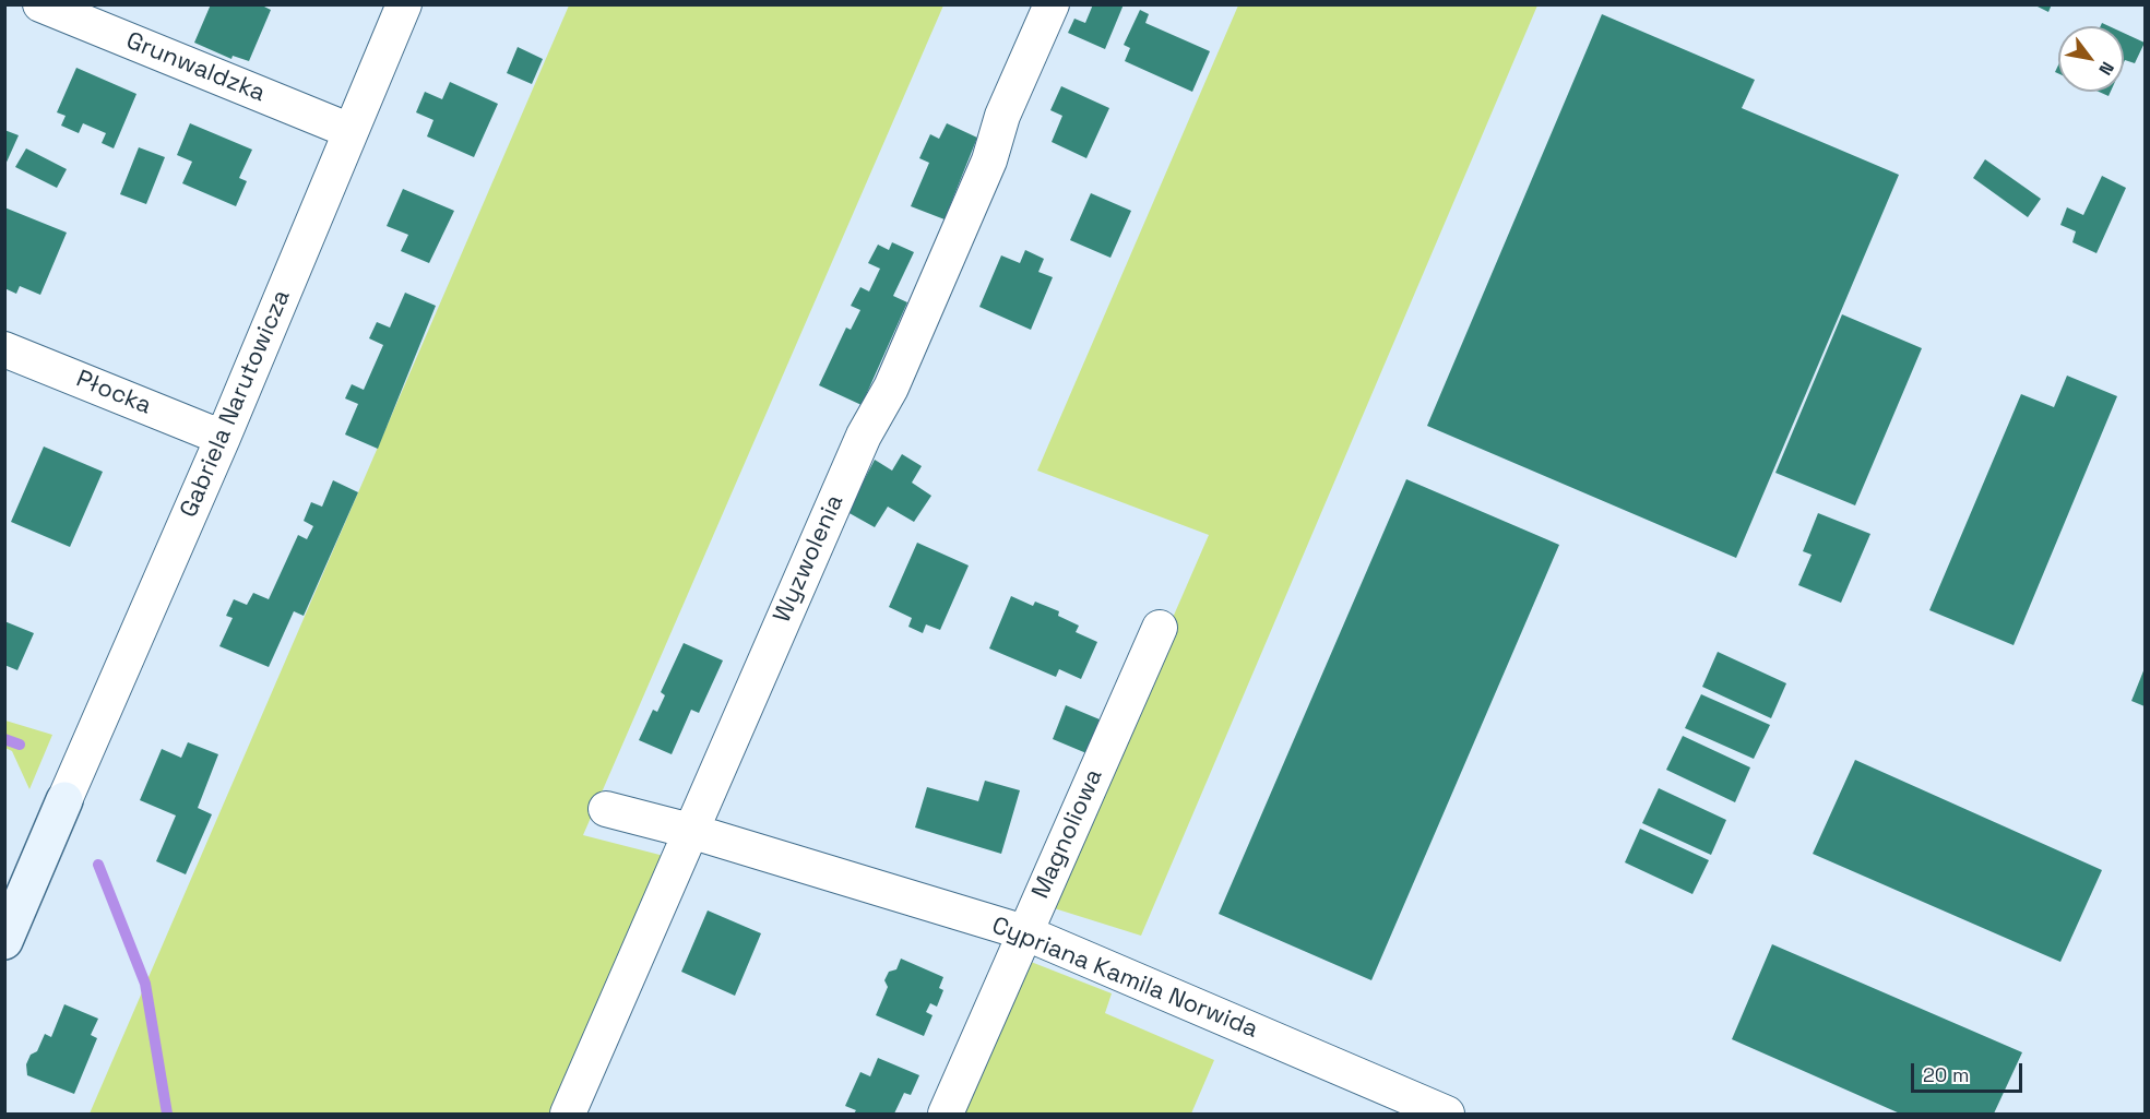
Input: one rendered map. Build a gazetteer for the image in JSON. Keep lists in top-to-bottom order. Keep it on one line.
{"streets":{"street":["Grunwaldzka","Płocka","Gabriela Narutowicza","Wyzwolenia","Magnoliowa","Cypriana Kamila Norwida"]},"crossings":[["Grunwaldzka","Gabriela Narutowicza"],["Płocka","Gabriela Narutowicza"],["Wyzwolenia","Cypriana Kamila Norwida"],["Magnoliowa","Cypriana Kamila Norwida"]],"scale_bar":"20 m","north":"bottom right"}
